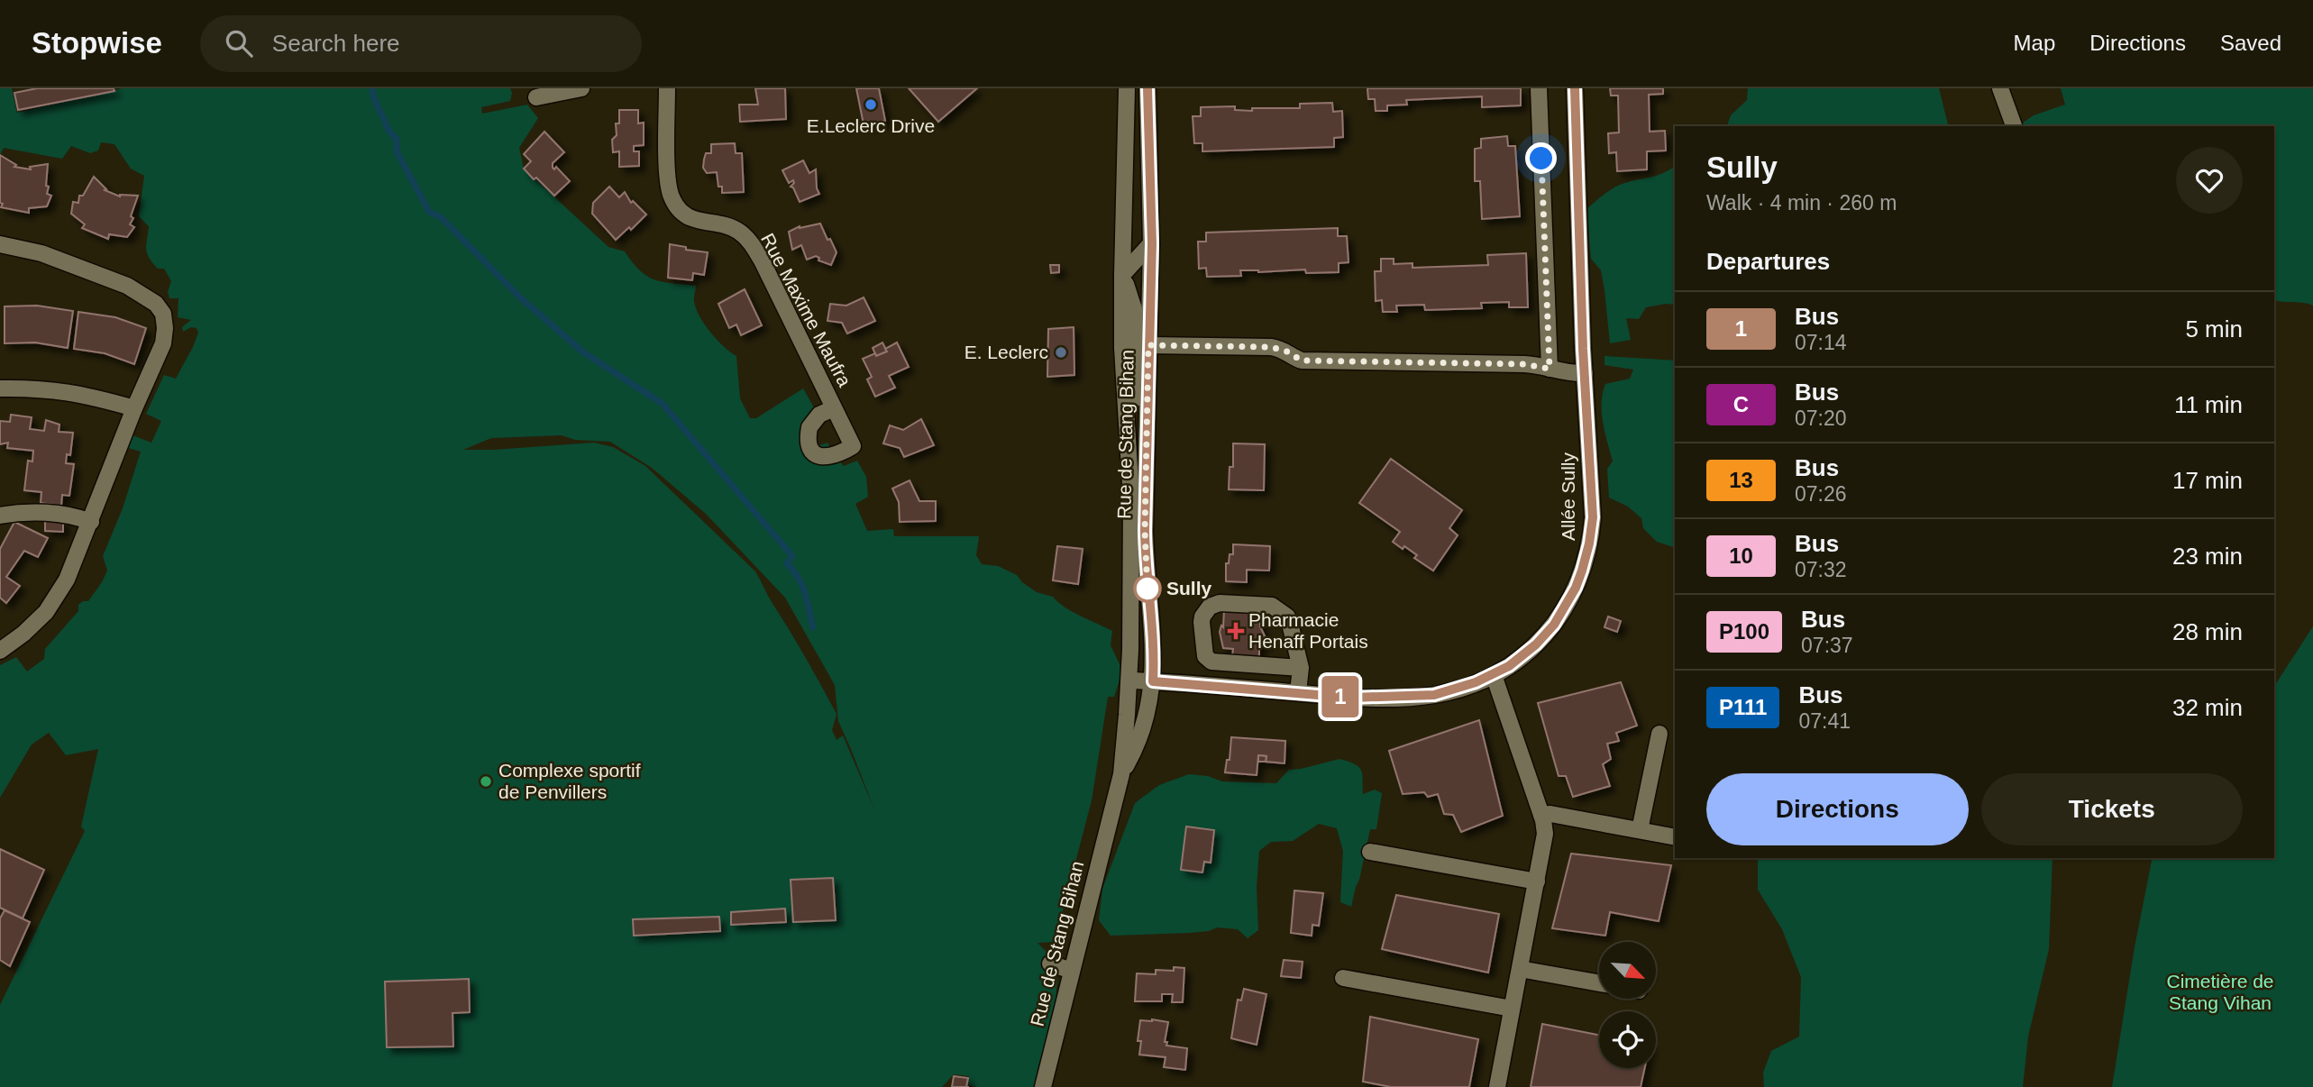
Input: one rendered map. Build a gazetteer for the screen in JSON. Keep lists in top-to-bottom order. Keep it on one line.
{"streets":{"street":["Rue Maxime Maufra","Rue de Stang Bihan","Allée Sully"]},"crossings":[["Rue de Stang Bihan","Allée Sully"]],"parks":["Cimetière de Stang Vihan"],"places":{"other":["E.Leclerc Drive","E. Leclerc","Sully","Complexe sportif de Penvillers"],"health":["Pharmacie Henaff Portais"]},"lines":["bus line 1"],"north":"bottom right","page":{"header":"Stopwise","search":"Search here","nav":["Map","Directions","Saved"],"on_map":"1","heading":[["Sully","Walk · 4 min · 260 m"],"Departures"],"list":[{"mark":"1","name":"Bus","note":"07:14","value":"5 min"},{"mark":"C","name":"Bus","note":"07:20","value":"11 min"},{"mark":"13","name":"Bus","note":"07:26","value":"17 min"},{"mark":"10","name":"Bus","note":"07:32","value":"23 min"},{"mark":"P100","name":"Bus","note":"07:37","value":"28 min"},{"mark":"P111","name":"Bus","note":"07:41","value":"32 min"}],"buttons":["Directions","Tickets"]}}
